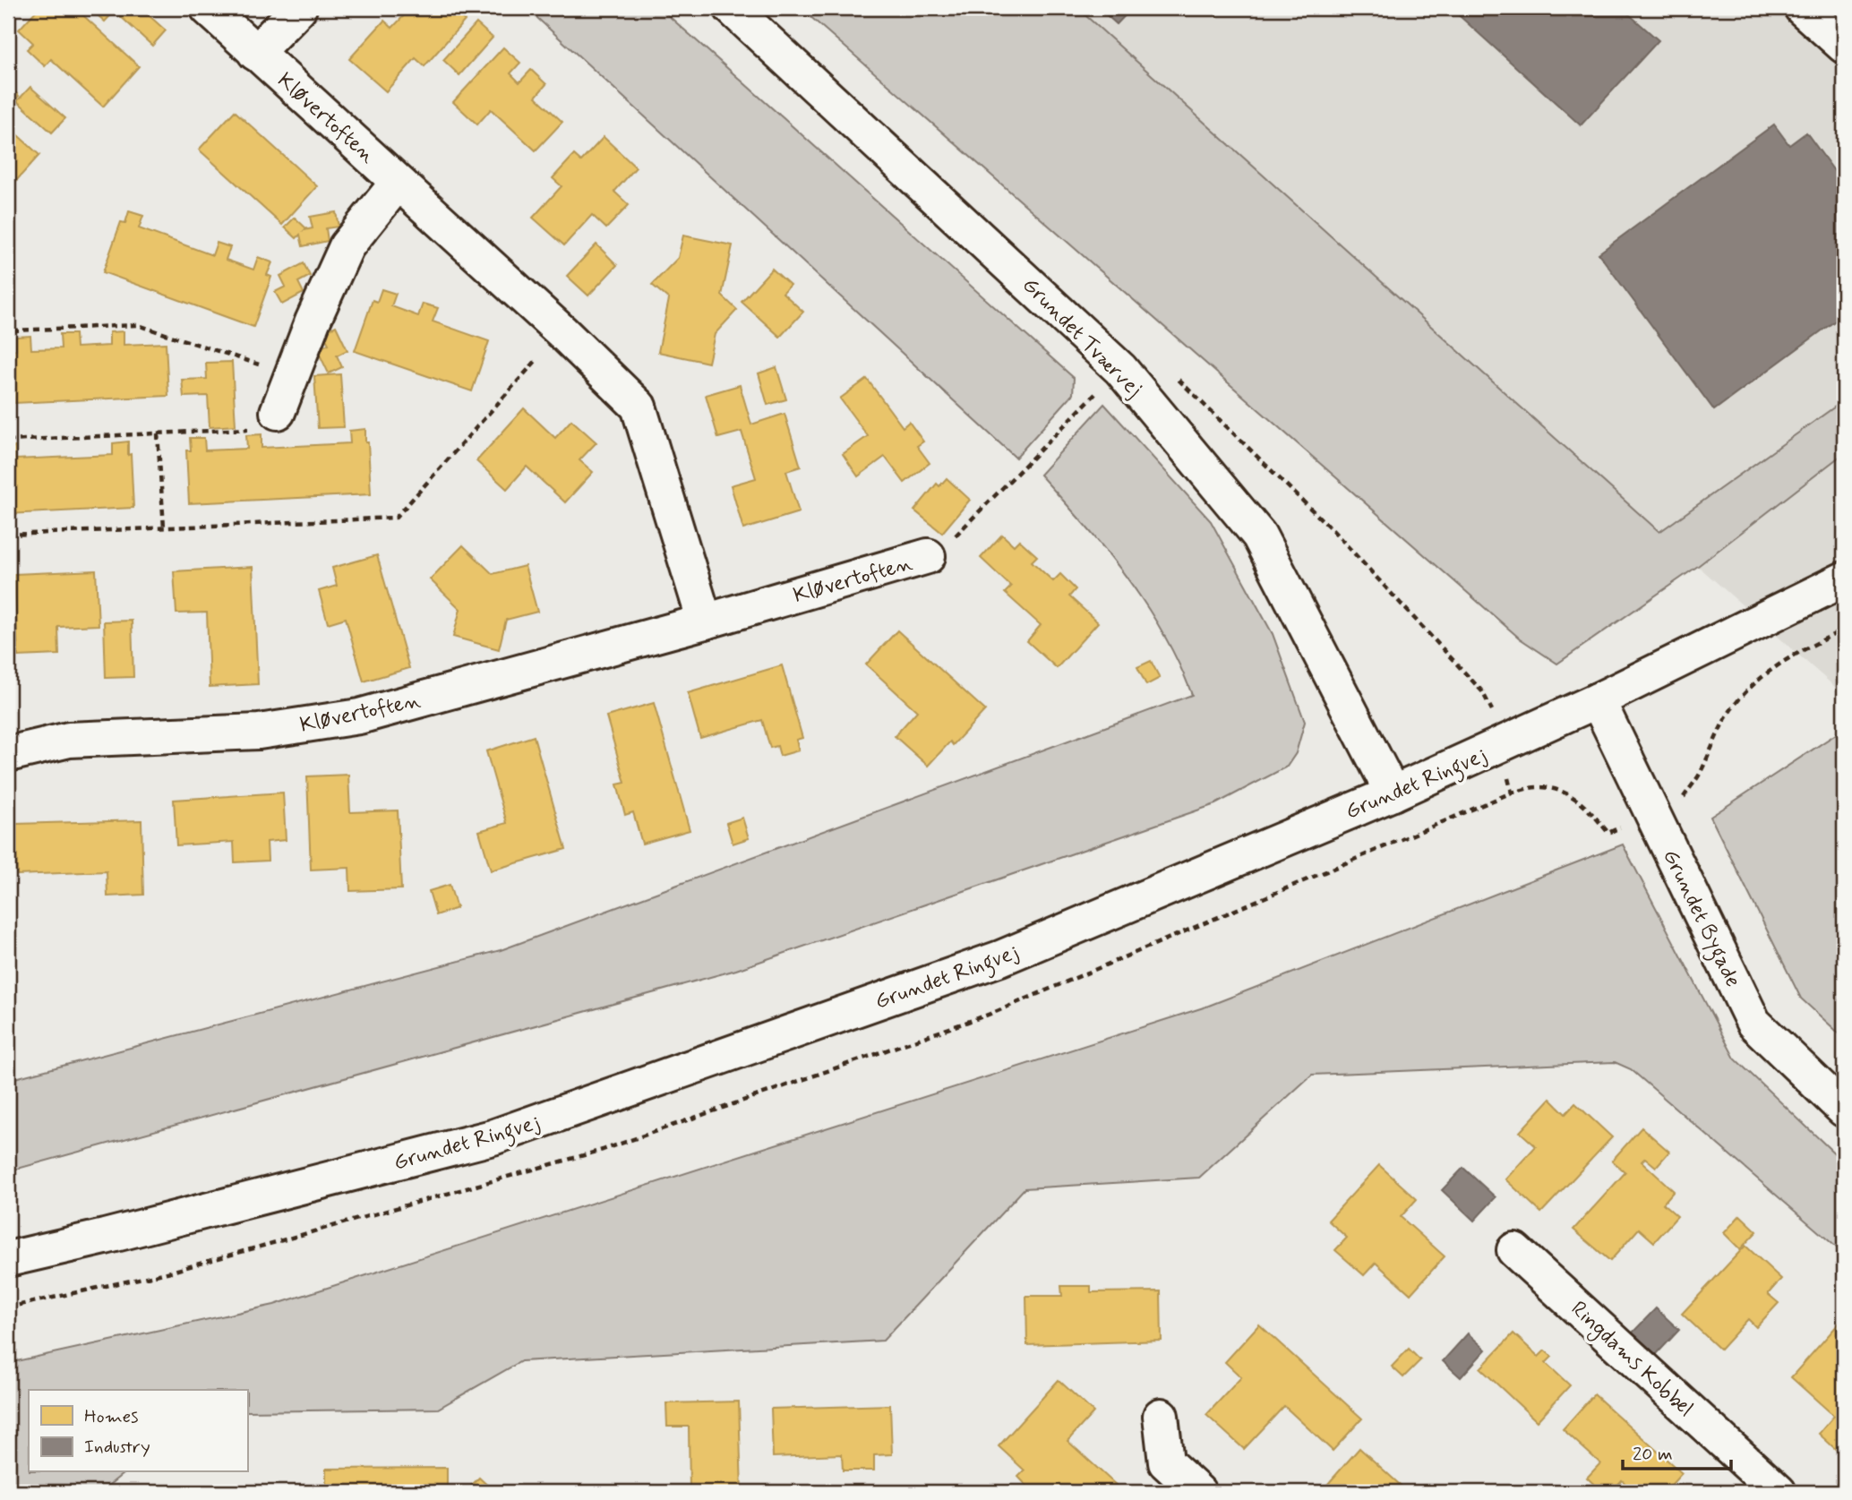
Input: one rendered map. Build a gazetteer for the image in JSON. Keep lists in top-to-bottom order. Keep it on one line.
{"streets":{"street":["Kløvertoften","Grundet Tværvej","Grundet Ringvej","Grundet Bygade","Ringdams Kobbel"]},"crossings":[["Grundet Tværvej","Grundet Ringvej"],["Grundet Ringvej","Grundet Bygade"]],"legend":["Homes","Industry"],"scale_bar":"20 m"}
